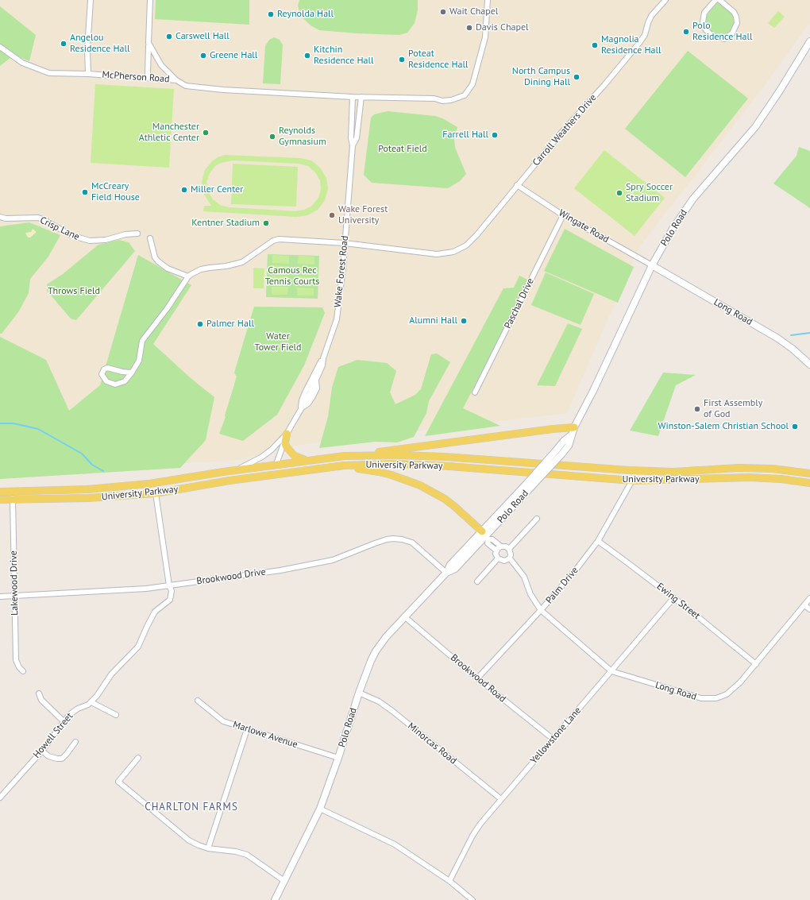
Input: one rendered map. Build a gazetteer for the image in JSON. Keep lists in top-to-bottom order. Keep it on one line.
{"streets":{"main road":["Polo Road","Long Road","University Parkway"],"street":["McPherson Road","Carroll Weathers Drive","Wingate Road","Crisp Lane","Wake Forest Road","Paschal Drive","Brookwood Drive","Lakewood Drive","Palm Drive","Ewing Street","Brookwood Road","Marlowe Avenue","Howell Street","Yellowstone Lane","Minorcas Road"]},"crossings":[["McPherson Road","Wake Forest Road"],["Carroll Weathers Drive","Wingate Road"],["Carroll Weathers Drive","Wake Forest Road"],["Wingate Road","Polo Road"],["Wingate Road","Paschal Drive"],["Wingate Road","Long Road"],["Polo Road","Long Road"],["Polo Road","Brookwood Drive"],["Polo Road","Brookwood Road"],["Polo Road","Marlowe Avenue"],["Polo Road","Minorcas Road"],["Wake Forest Road","University Parkway"],["Long Road","Palm Drive"],["Long Road","Ewing Street"],["Long Road","Yellowstone Lane"],["University Parkway","Lakewood Drive"],["University Parkway","Palm Drive"],["University Parkway","Howell Street"],["Brookwood Drive","Lakewood Drive"],["Brookwood Drive","Howell Street"],["Palm Drive","Ewing Street"],["Palm Drive","Brookwood Road"],["Ewing Street","Yellowstone Lane"],["Brookwood Road","Yellowstone Lane"],["Yellowstone Lane","Minorcas Road"]],"districts":["CHARLTON FARMS"],"parks":["Poteat Field","Camous Rec Tennis Courts","Throws Field","Water Tower Field"],"places":["Wait Chapel","Reynolda Hall","Davis Chapel","Polo Residence Hall","Carswell Hall","Angelou Residence Hall","Magnolia Residence Hall","Greene Hall","Kitchin Residence Hall","Poteat Residence Hall","North Campus Dining Hall","Manchester Athletic Center","Farrell Hall","Reynolds Gymnasium","Miller Center","McCreary Field House","Spry Soccer Stadium","Wake Forest University","Kentner Stadium","Alumni Hall","Palmer Hall","First Assembly of God","Winston-Salem Christian School"]}
